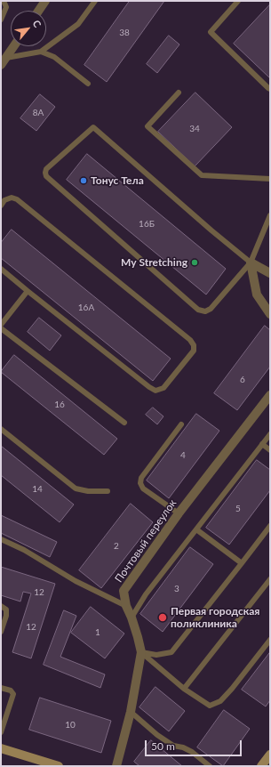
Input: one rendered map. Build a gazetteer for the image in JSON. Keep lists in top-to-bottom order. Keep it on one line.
{"streets":{"street":["Почтовый переулок"]},"places":["Тонус Тела","My Stretching","Первая городская поликлиника"],"house_numbers":["38","8А","34","16Б","16А","6","16","4","14","5","2","3","12","12","1","10"],"scale_bar":"50 m","north":"top right"}
